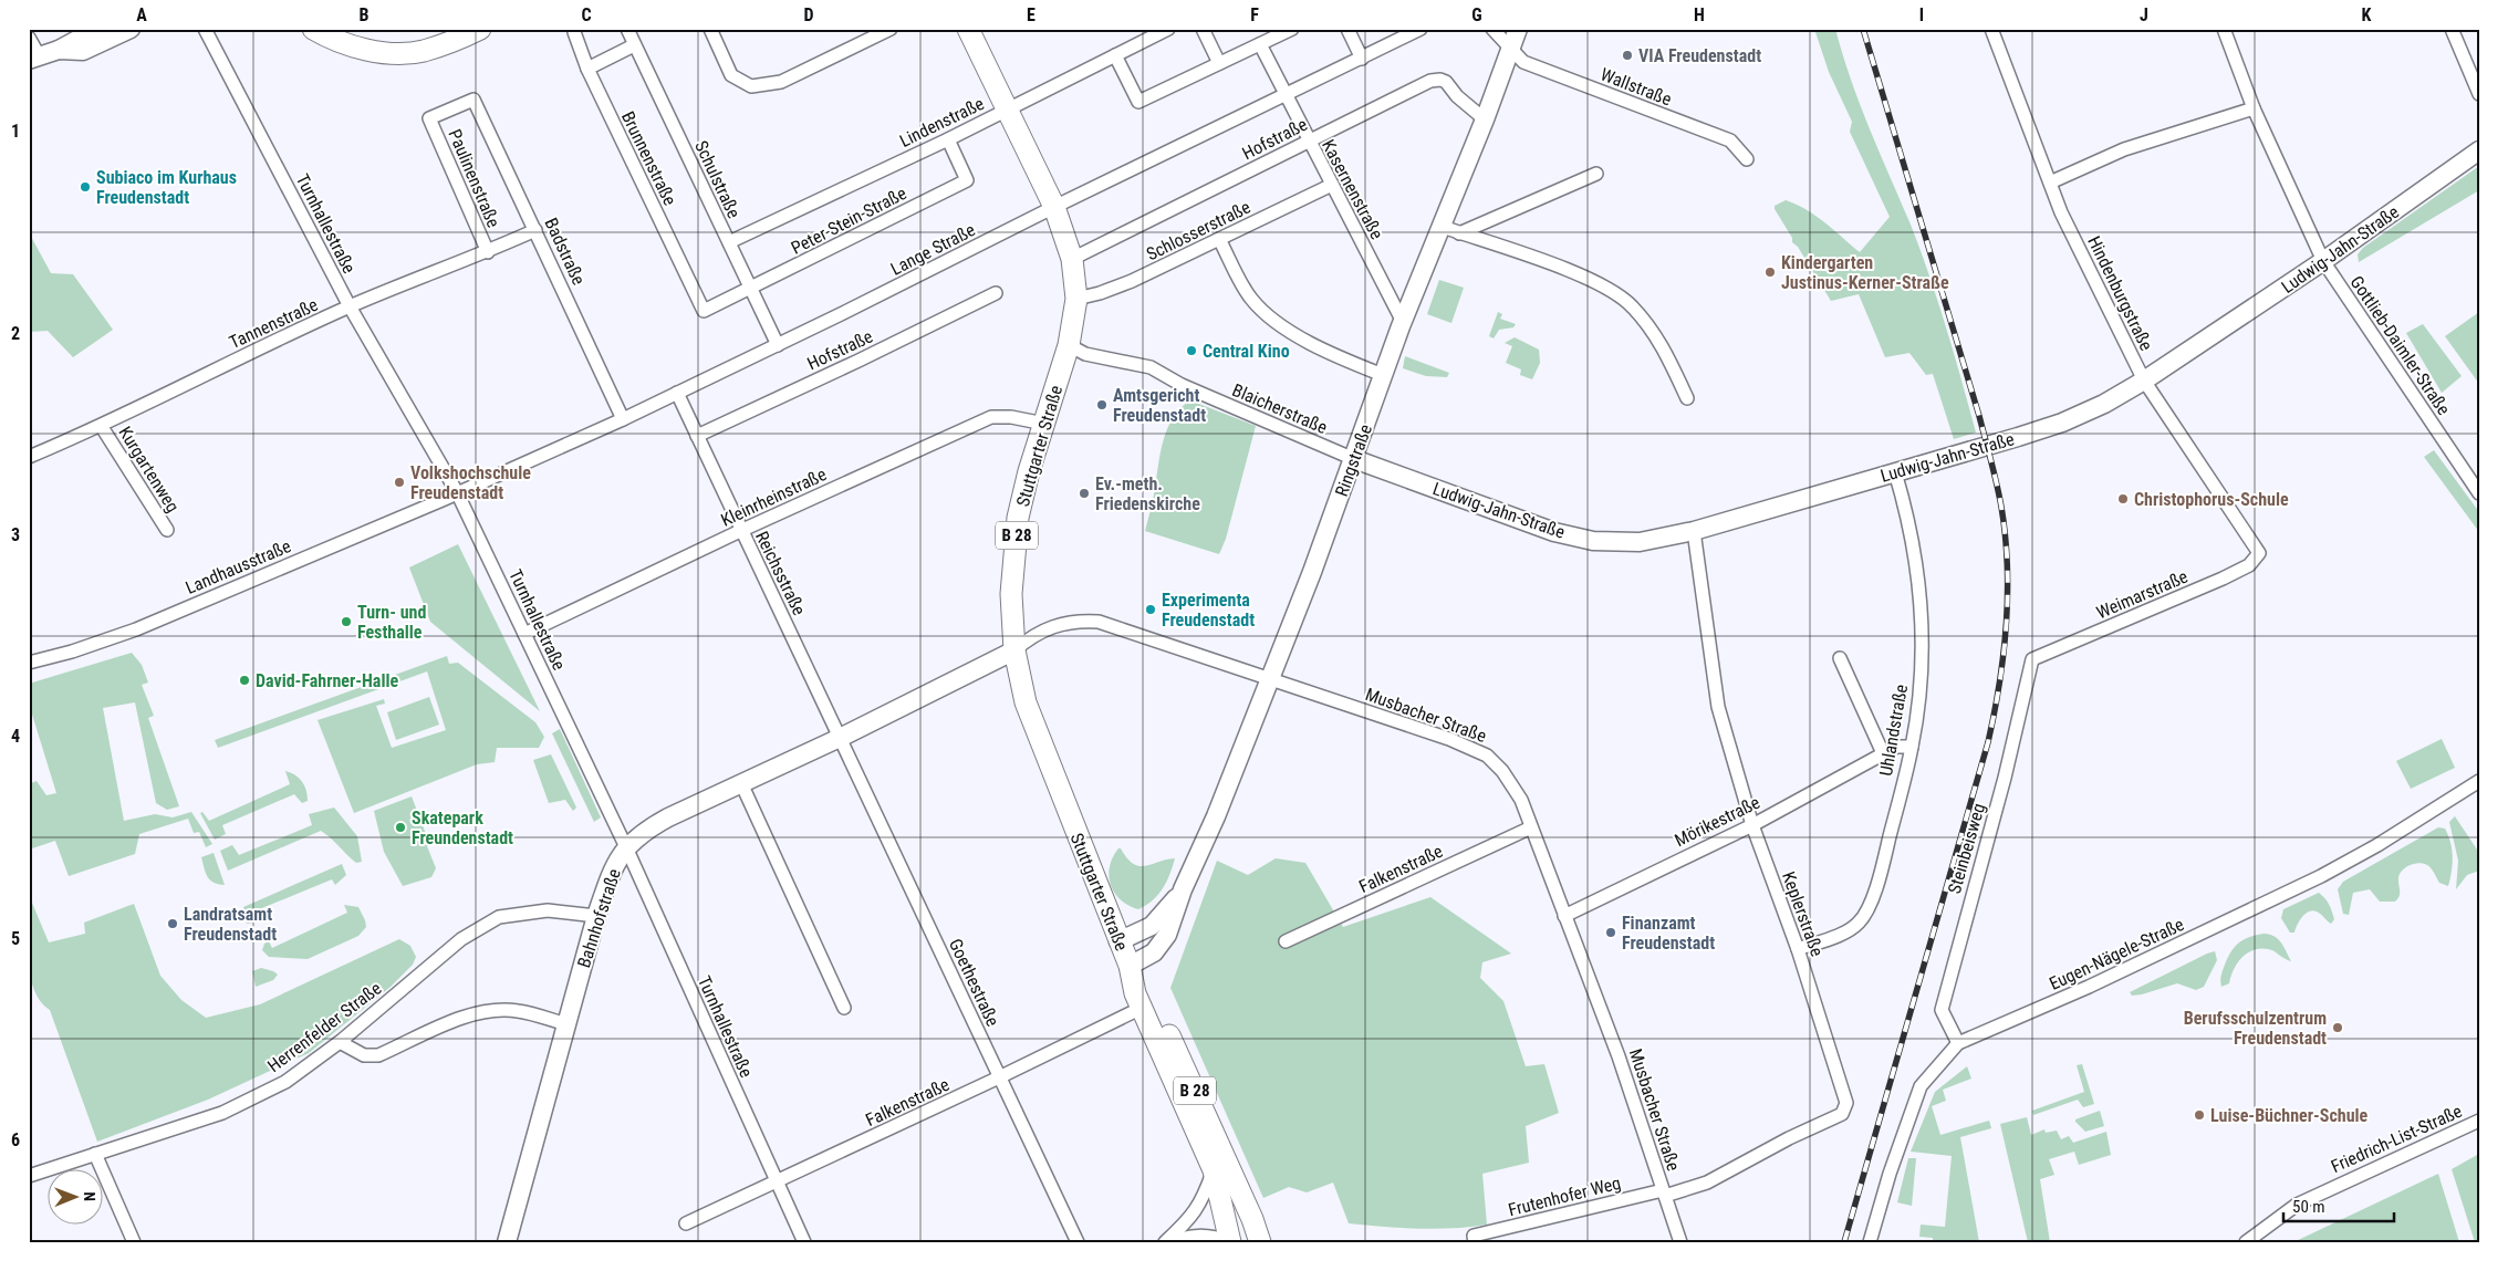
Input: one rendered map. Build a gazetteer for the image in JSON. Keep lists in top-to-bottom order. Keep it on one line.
{"streets":{"main road":["Stuttgarter Straße","B 28"],"street":["Wallstraße","Lindenstraße","Hofstraße","Brunnenstraße","Paulinenstraße","Schulstraße","Kasernenstraße","Peter-Stein-Straße","Turnhallestraße","Schlosserstraße","Lange Straße","Ludwig-Jahn-Straße","Badstraße","Hindenburgstraße","Tannenstraße","Gottlieb-Daimler-Straße","Blaicherstraße","Ringstraße","Kurgartenweg","Kleinrheinstraße","Landhausstraße","Reichsstraße","Weimarstraße","Musbacher Straße","Uhlandstraße","Mörikestraße","Steinbeisweg","Falkenstraße","Keplerstraße","Bahnhofstraße","Eugen-Nägele-Straße","Goethestraße","Herrenfelder Straße","Friedrich-List-Straße","Frutenhofer Weg"]},"crossings":[["Wallstraße","Ringstraße"],["Lindenstraße","Schulstraße"],["Lindenstraße","Peter-Stein-Straße"],["Lindenstraße","Stuttgarter Straße"],["Hofstraße","Kasernenstraße"],["Hofstraße","Stuttgarter Straße"],["Hofstraße","Ringstraße"],["Hofstraße","Reichsstraße"],["Brunnenstraße","Peter-Stein-Straße"],["Paulinenstraße","Badstraße"],["Paulinenstraße","Tannenstraße"],["Schulstraße","Peter-Stein-Straße"],["Schulstraße","Lange Straße"],["Kasernenstraße","Schlosserstraße"],["Kasernenstraße","Lange Straße"],["Kasernenstraße","Ringstraße"],["Turnhallestraße","Lange Straße"],["Turnhallestraße","Tannenstraße"],["Turnhallestraße","Kleinrheinstraße"],["Turnhallestraße","Landhausstraße"],["Turnhallestraße","Falkenstraße"],["Turnhallestraße","Bahnhofstraße"],["Schlosserstraße","Stuttgarter Straße"],["Lange Straße","Badstraße"],["Lange Straße","Stuttgarter Straße"],["Lange Straße","Landhausstraße"],["Lange Straße","Reichsstraße"],["Ludwig-Jahn-Straße","Hindenburgstraße"],["Ludwig-Jahn-Straße","Gottlieb-Daimler-Straße"],["Ludwig-Jahn-Straße","Blaicherstraße"],["Ludwig-Jahn-Straße","Ringstraße"],["Ludwig-Jahn-Straße","Uhlandstraße"],["Ludwig-Jahn-Straße","Keplerstraße"],["Badstraße","Tannenstraße"],["Hindenburgstraße","Weimarstraße"],["Tannenstraße","Kurgartenweg"],["Blaicherstraße","Stuttgarter Straße"],["Blaicherstraße","Ringstraße"],["Stuttgarter Straße","Ringstraße"],["Stuttgarter Straße","Kleinrheinstraße"],["Stuttgarter Straße","B 28"],["Stuttgarter Straße","Musbacher Straße"],["Stuttgarter Straße","Falkenstraße"],["Stuttgarter Straße","Bahnhofstraße"],["Ringstraße","Musbacher Straße"],["Kleinrheinstraße","Reichsstraße"],["Reichsstraße","Bahnhofstraße"],["Reichsstraße","Goethestraße"],["Weimarstraße","Steinbeisweg"],["Musbacher Straße","Mörikestraße"],["Musbacher Straße","Falkenstraße"],["Musbacher Straße","Keplerstraße"],["Musbacher Straße","Bahnhofstraße"],["Musbacher Straße","Frutenhofer Weg"],["Uhlandstraße","Mörikestraße"],["Uhlandstraße","Keplerstraße"],["Mörikestraße","Keplerstraße"],["Steinbeisweg","Eugen-Nägele-Straße"],["Falkenstraße","Goethestraße"],["Keplerstraße","Frutenhofer Weg"],["Bahnhofstraße","Goethestraße"],["Bahnhofstraße","Herrenfelder Straße"]],"places":["VIA Freudenstadt","Subiaco im Kurhaus Freudenstadt","Kindergarten Justinus-Kerner-Straße","Central Kino","Amtsgericht Freudenstadt","Volkshochschule Freudenstadt","Ev.-meth. Friedenskirche","Christophorus-Schule","Experimenta Freudenstadt","Turn- und Festhalle","David-Fahrner-Halle","Skatepark Freundenstadt","Landratsamt Freudenstadt","Finanzamt Freudenstadt","Berufsschulzentrum Freudenstadt","Luise-Büchner-Schule"],"scale_bar":"50 m","north":"right","grid":{"columns":["A","B","C","D","E","F","G","H","I","J","K"],"rows":["1","2","3","4","5","6"]}}
